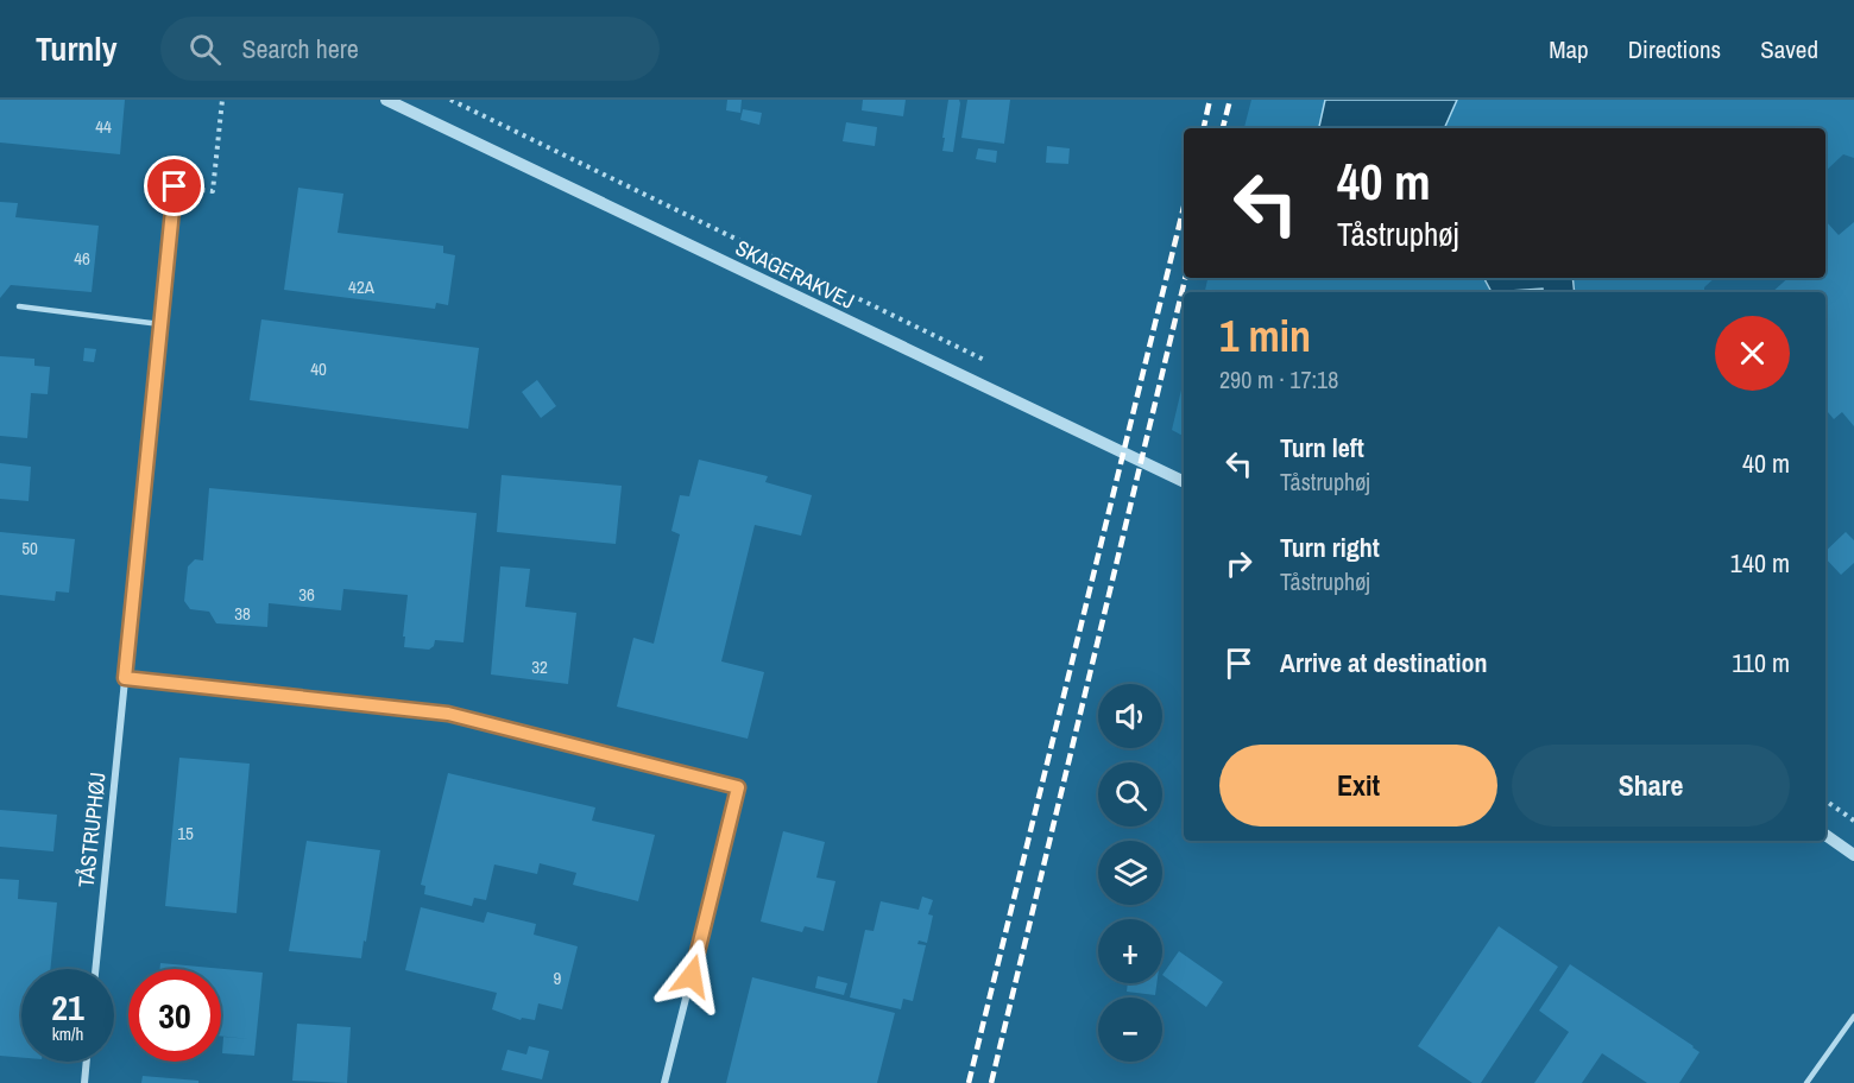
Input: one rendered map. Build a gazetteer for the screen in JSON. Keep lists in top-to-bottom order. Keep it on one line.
{"streets":{"street":["SKAGERAKVEJ","TÅSTRUPHØJ"]},"house_numbers":["44","46","42A","40","50","36","38","32","15","9"],"page":{"header":"Turnly","search":"Search here","nav":["Map","Directions","Saved"],"turn":["40 m","Tåstruphøj"],"heading":["1 min","290 m · 17:18"],"list":[{"name":"Turn left","note":"Tåstruphøj","value":"40 m"},{"name":"Turn right","note":"Tåstruphøj","value":"140 m"},{"name":"Arrive at destination","value":"110 m"}],"map_buttons":["+","−"],"buttons":["Exit","Share"],"speed":"21 km/h","limit":"30"}}
